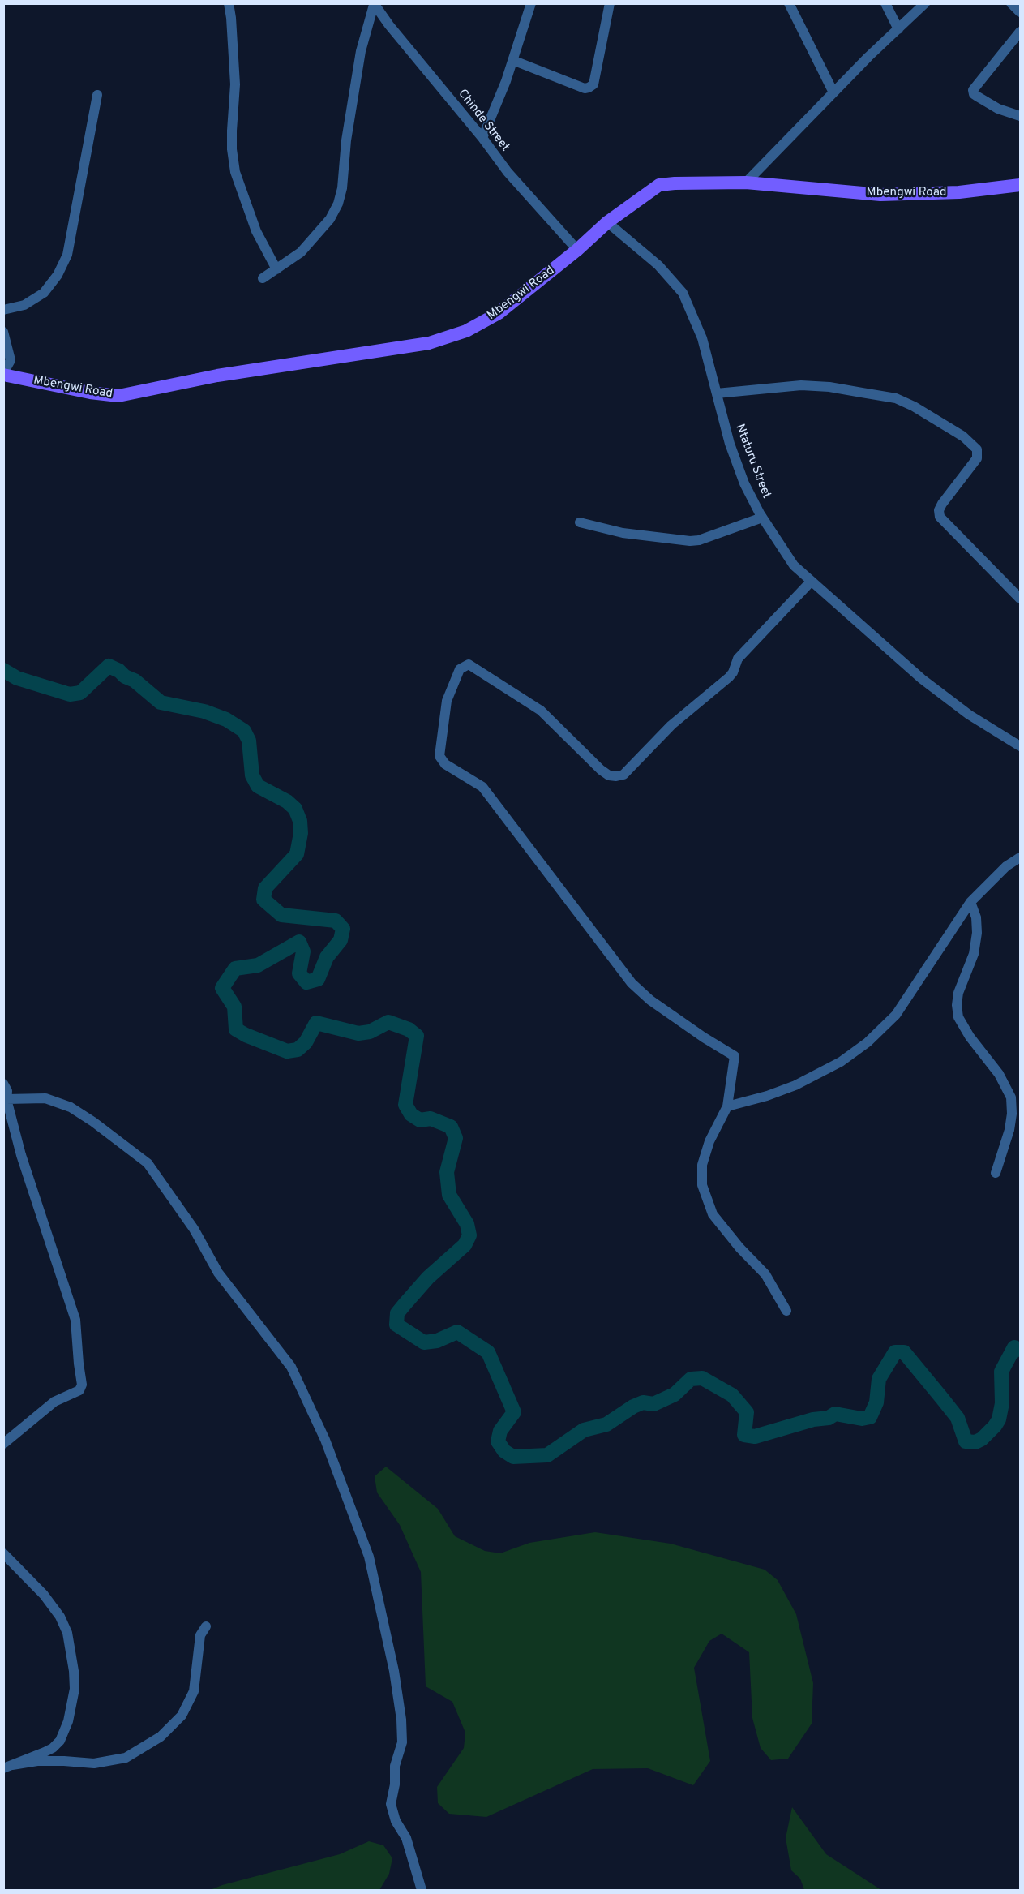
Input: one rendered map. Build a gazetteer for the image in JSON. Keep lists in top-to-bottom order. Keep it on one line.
{"streets":{"main road":["Mbengwi Road"],"street":["Chinde Street","Ntaturu Street"]},"crossings":[["Chinde Street","Mbengwi Road"],["Mbengwi Road","Ntaturu Street"]]}
